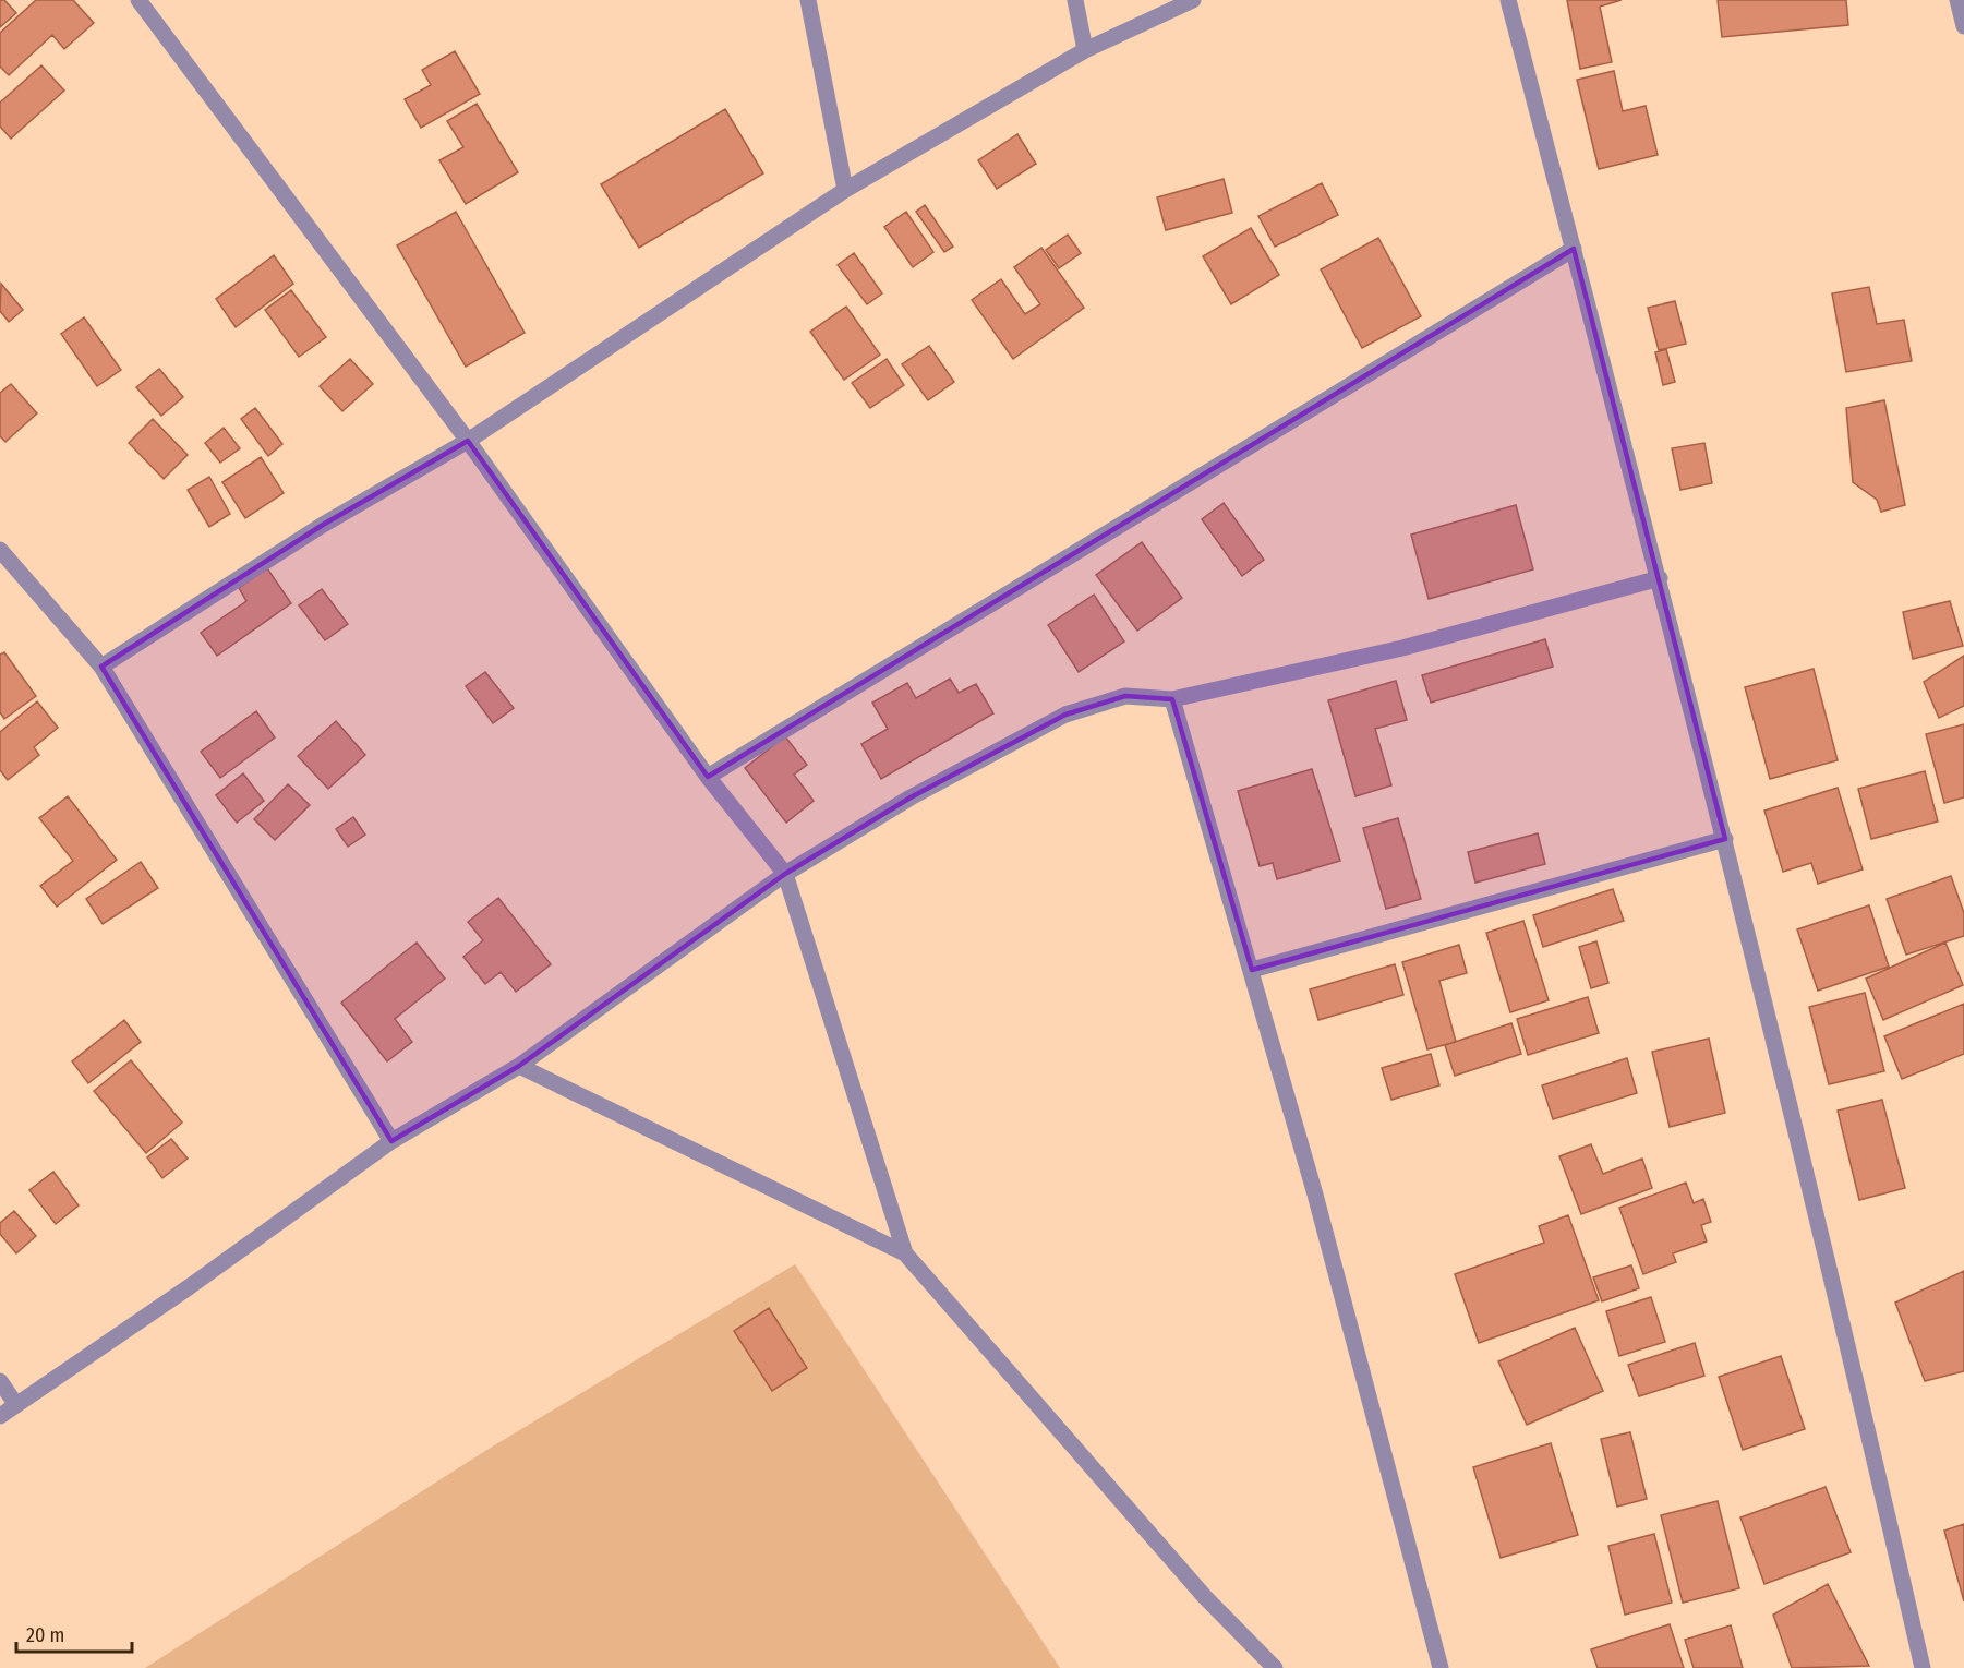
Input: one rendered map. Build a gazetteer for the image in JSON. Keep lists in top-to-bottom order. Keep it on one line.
{"scale_bar":"20 m"}
